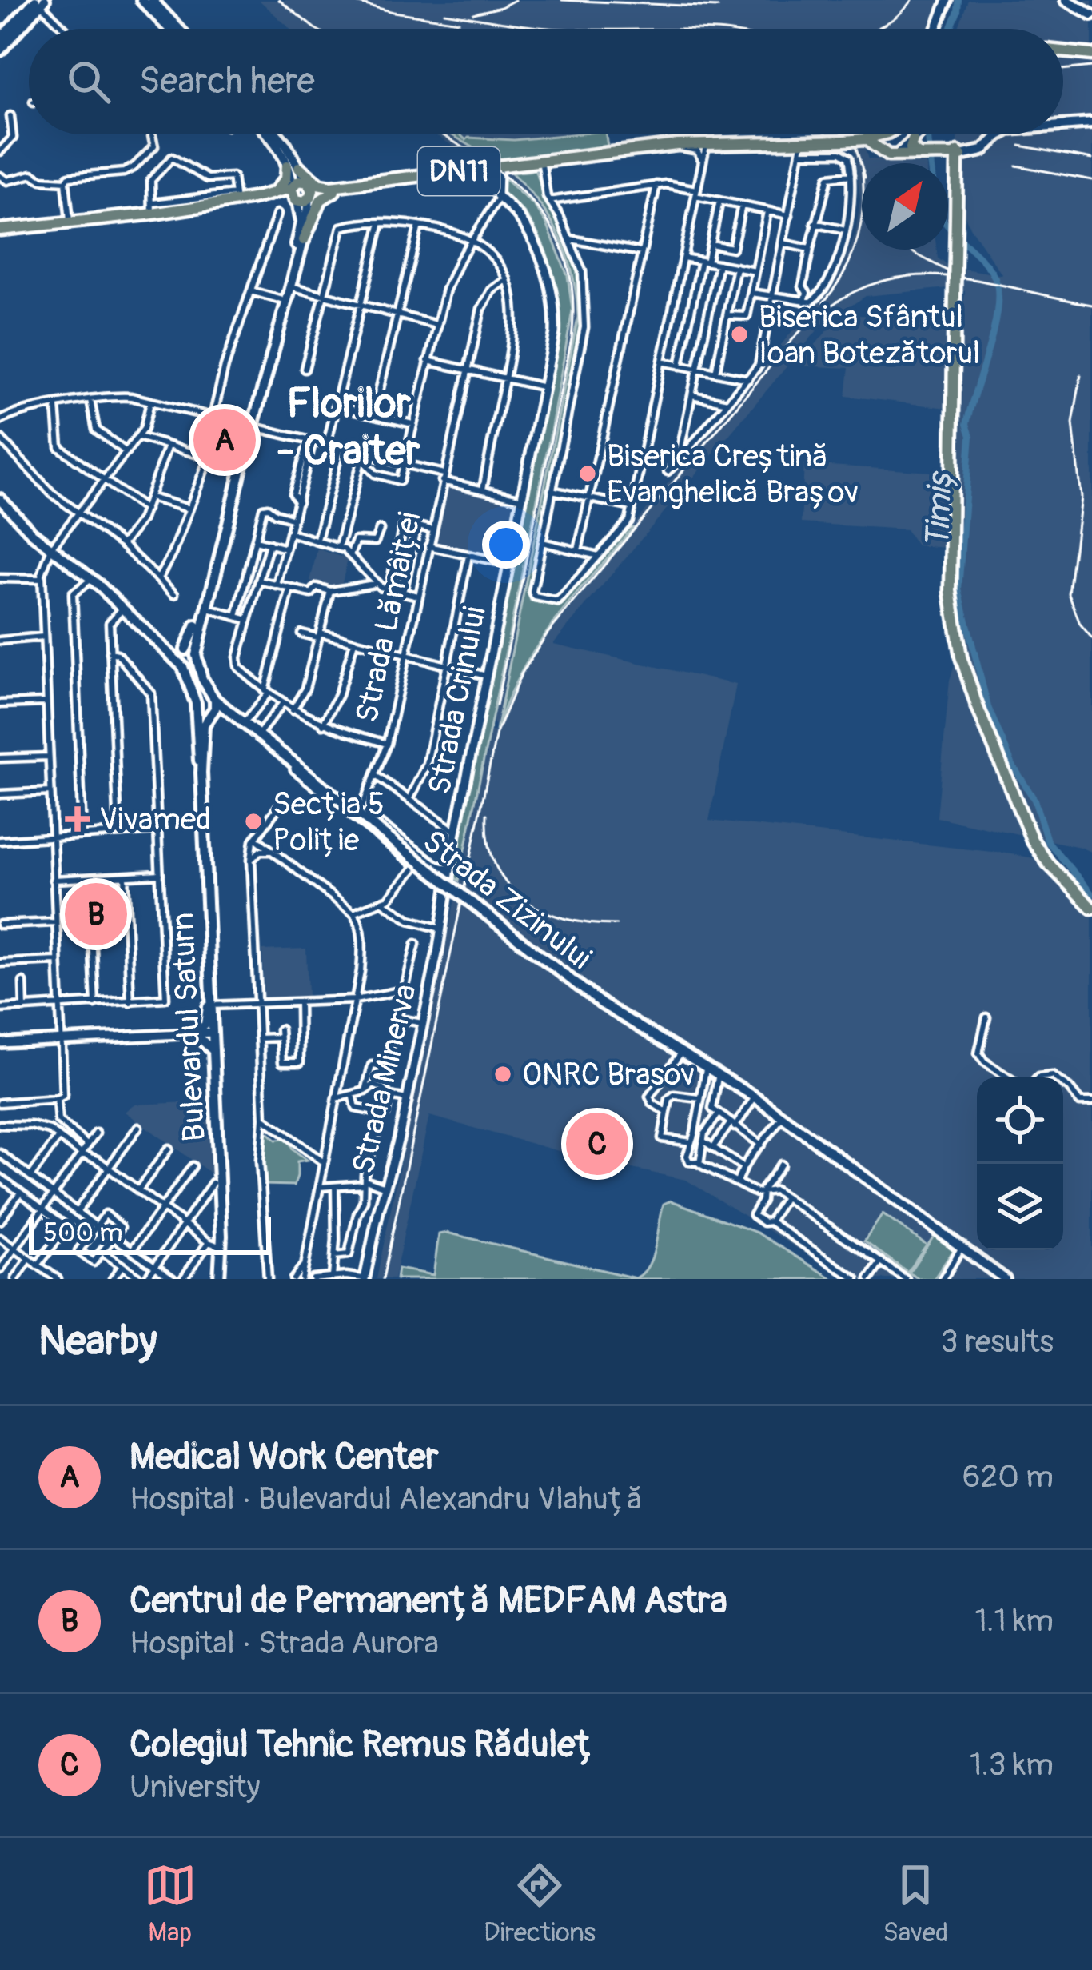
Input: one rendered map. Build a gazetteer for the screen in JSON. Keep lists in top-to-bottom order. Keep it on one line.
{"streets":{"main road":["DN11","Strada Zizinului","Bulevardul Saturn"],"street":["Strada Lămâiței","Strada Crinului","Strada Minerva"]},"crossings":[["Strada Lămâiței","Strada Zizinului"],["Strada Crinului","Strada Zizinului"],["Strada Crinului","Strada Minerva"],["Strada Zizinului","Bulevardul Saturn"],["Strada Zizinului","Strada Minerva"]],"districts":["Florilor - Craiter"],"water":["Timiș"],"places":{"other":["Biserica Sfântul Ioan Botezătorul","Biserica Creștină Evanghelică Brașov","Secția 5 Poliție","ONRC Brasov"],"health":["Vivamed"]},"scale_bar":"500 m","north":"top right","page":{"search":"Search here","pins":["A","B","C"],"scale":"500 m","heading":["Nearby","3 results"],"list":[{"mark":"A","name":"Medical Work Center","note":"Hospital · Bulevardul Alexandru Vlahuță","value":"620 m"},{"mark":"B","name":"Centrul de Permanență MEDFAM Astra","note":"Hospital · Strada Aurora","value":"1.1 km"},{"mark":"C","name":"Colegiul Tehnic Remus Răduleț","note":"University","value":"1.3 km"}],"nav":["Map","Directions","Saved"]}}
